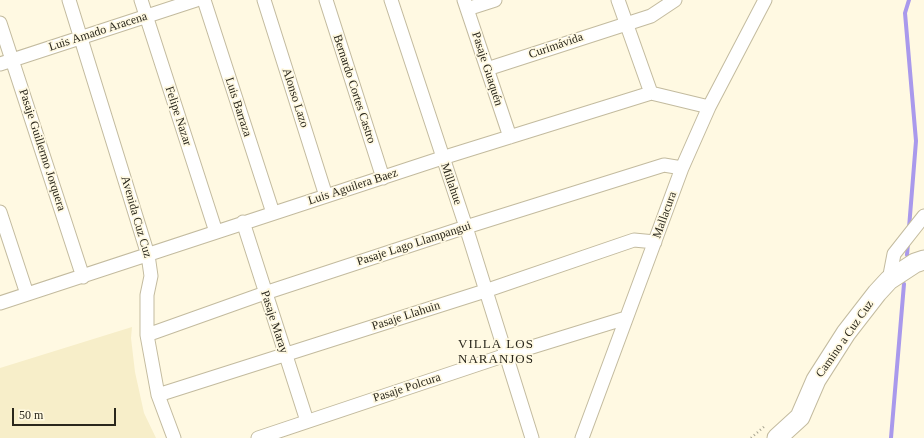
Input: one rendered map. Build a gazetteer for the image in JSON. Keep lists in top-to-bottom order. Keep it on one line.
{"streets":{"main road":["Camino a Cuz Cuz"],"street":["Luis Amado Aracena","Curimávida","Pasaje Guaquén","Bernardo Cortes Castro","Alonso Lazo","Luis Barraza","Felipe Nazar","Pasaje Guillermo Jorquera","Millahue","Luis Aguilera Baez","Mallacura","Avenida Cuz Cuz","Pasaje Lago Llampangui","Pasaje Llahuin","Pasaje Maray","Pasaje Polcura"]},"crossings":[["Luis Amado Aracena","Felipe Nazar"],["Luis Amado Aracena","Pasaje Guillermo Jorquera"],["Luis Amado Aracena","Avenida Cuz Cuz"],["Curimávida","Pasaje Guaquén"],["Pasaje Guaquén","Luis Aguilera Baez"],["Bernardo Cortes Castro","Luis Aguilera Baez"],["Alonso Lazo","Luis Aguilera Baez"],["Luis Barraza","Luis Aguilera Baez"],["Felipe Nazar","Luis Aguilera Baez"],["Pasaje Guillermo Jorquera","Luis Aguilera Baez"],["Millahue","Luis Aguilera Baez"],["Millahue","Pasaje Lago Llampangui"],["Millahue","Pasaje Llahuin"],["Millahue","Pasaje Polcura"],["Luis Aguilera Baez","Avenida Cuz Cuz"],["Luis Aguilera Baez","Pasaje Maray"],["Mallacura","Pasaje Lago Llampangui"],["Mallacura","Pasaje Llahuin"],["Mallacura","Pasaje Polcura"],["Avenida Cuz Cuz","Pasaje Lago Llampangui"],["Avenida Cuz Cuz","Pasaje Llahuin"],["Pasaje Lago Llampangui","Pasaje Maray"],["Pasaje Llahuin","Pasaje Maray"],["Pasaje Maray","Pasaje Polcura"]],"districts":["VILLA LOS NARANJOS"],"scale_bar":"50 m"}
